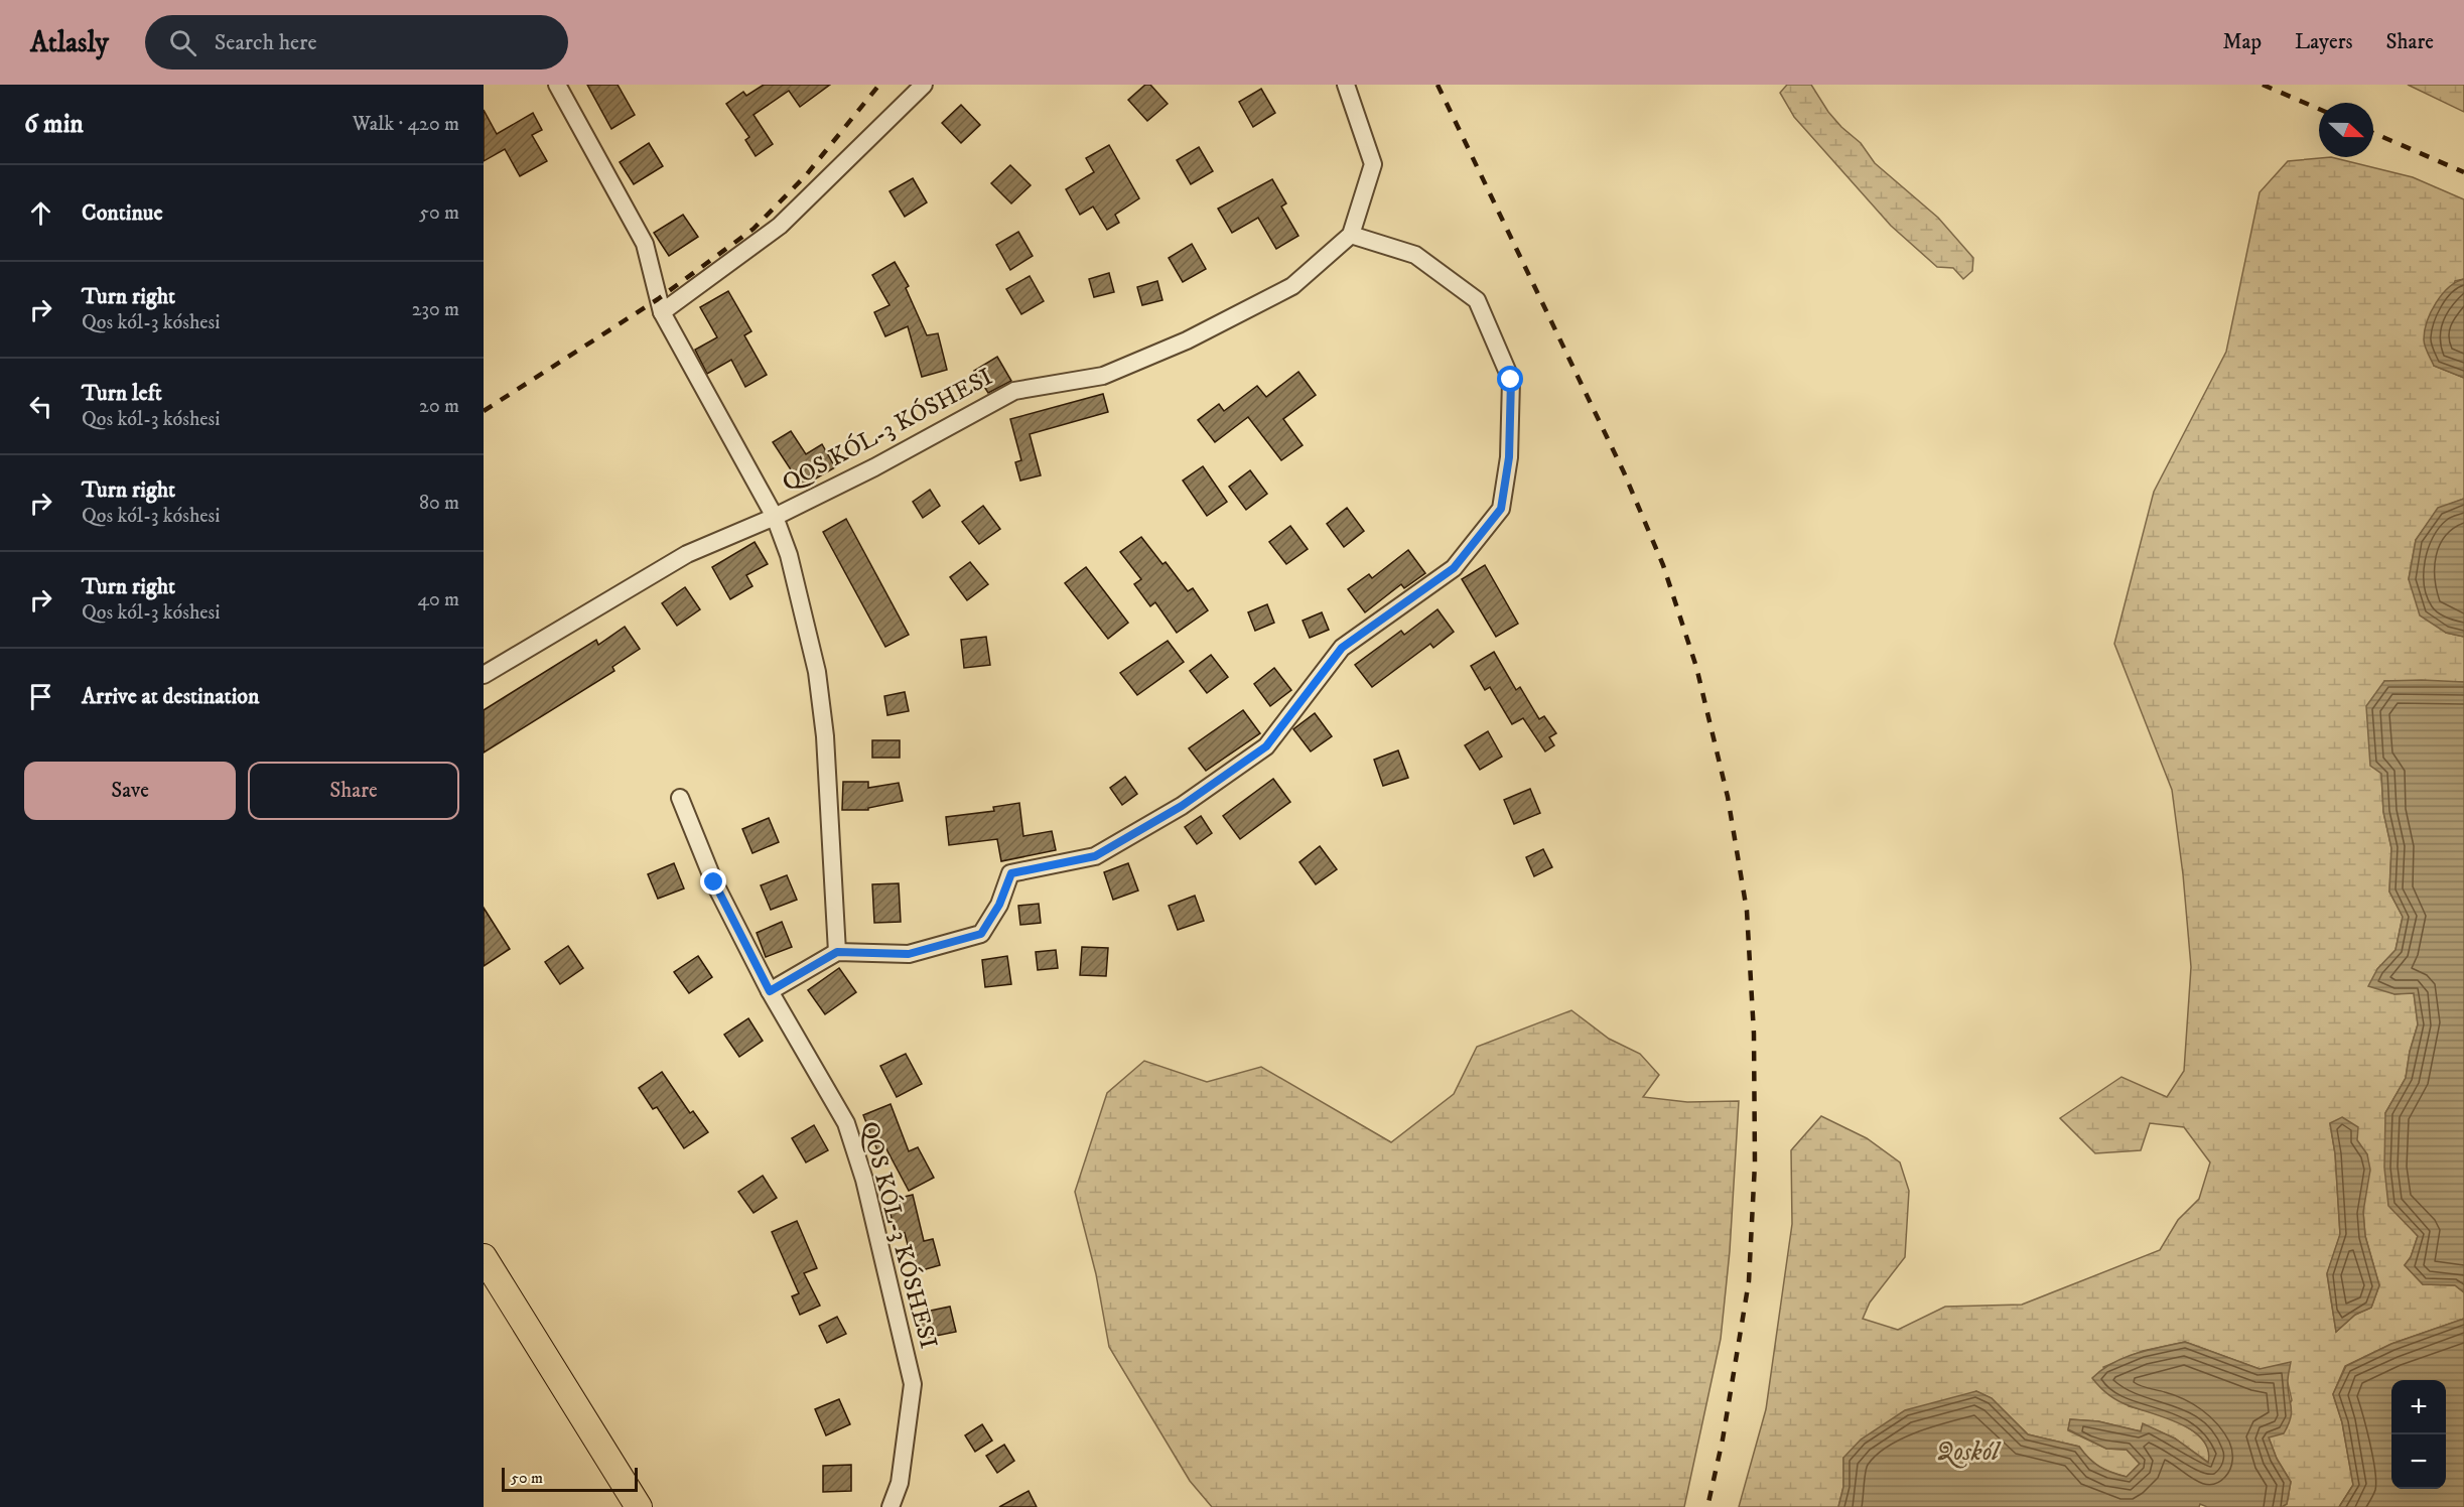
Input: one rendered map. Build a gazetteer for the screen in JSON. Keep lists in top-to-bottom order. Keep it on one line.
{"streets":{"street":["QOS KÓL-3 KÓSHESI"]},"water":["Qoskól"],"scale_bar":"50 m","north":"right","page":{"header":"Atlasly","search":"Search here","nav":["Map","Layers","Share"],"heading":["6 min","Walk · 420 m"],"list":[["Continue","50 m"],["Turn right","Qos kól-3 kóshesi","230 m"],["Turn left","Qos kól-3 kóshesi","20 m"],["Turn right","Qos kól-3 kóshesi","80 m"],["Turn right","Qos kól-3 kóshesi","40 m"],"Arrive at destination"],"buttons":["Save","Share"],"map_buttons":["+","−"],"scale":"50 m"}}
